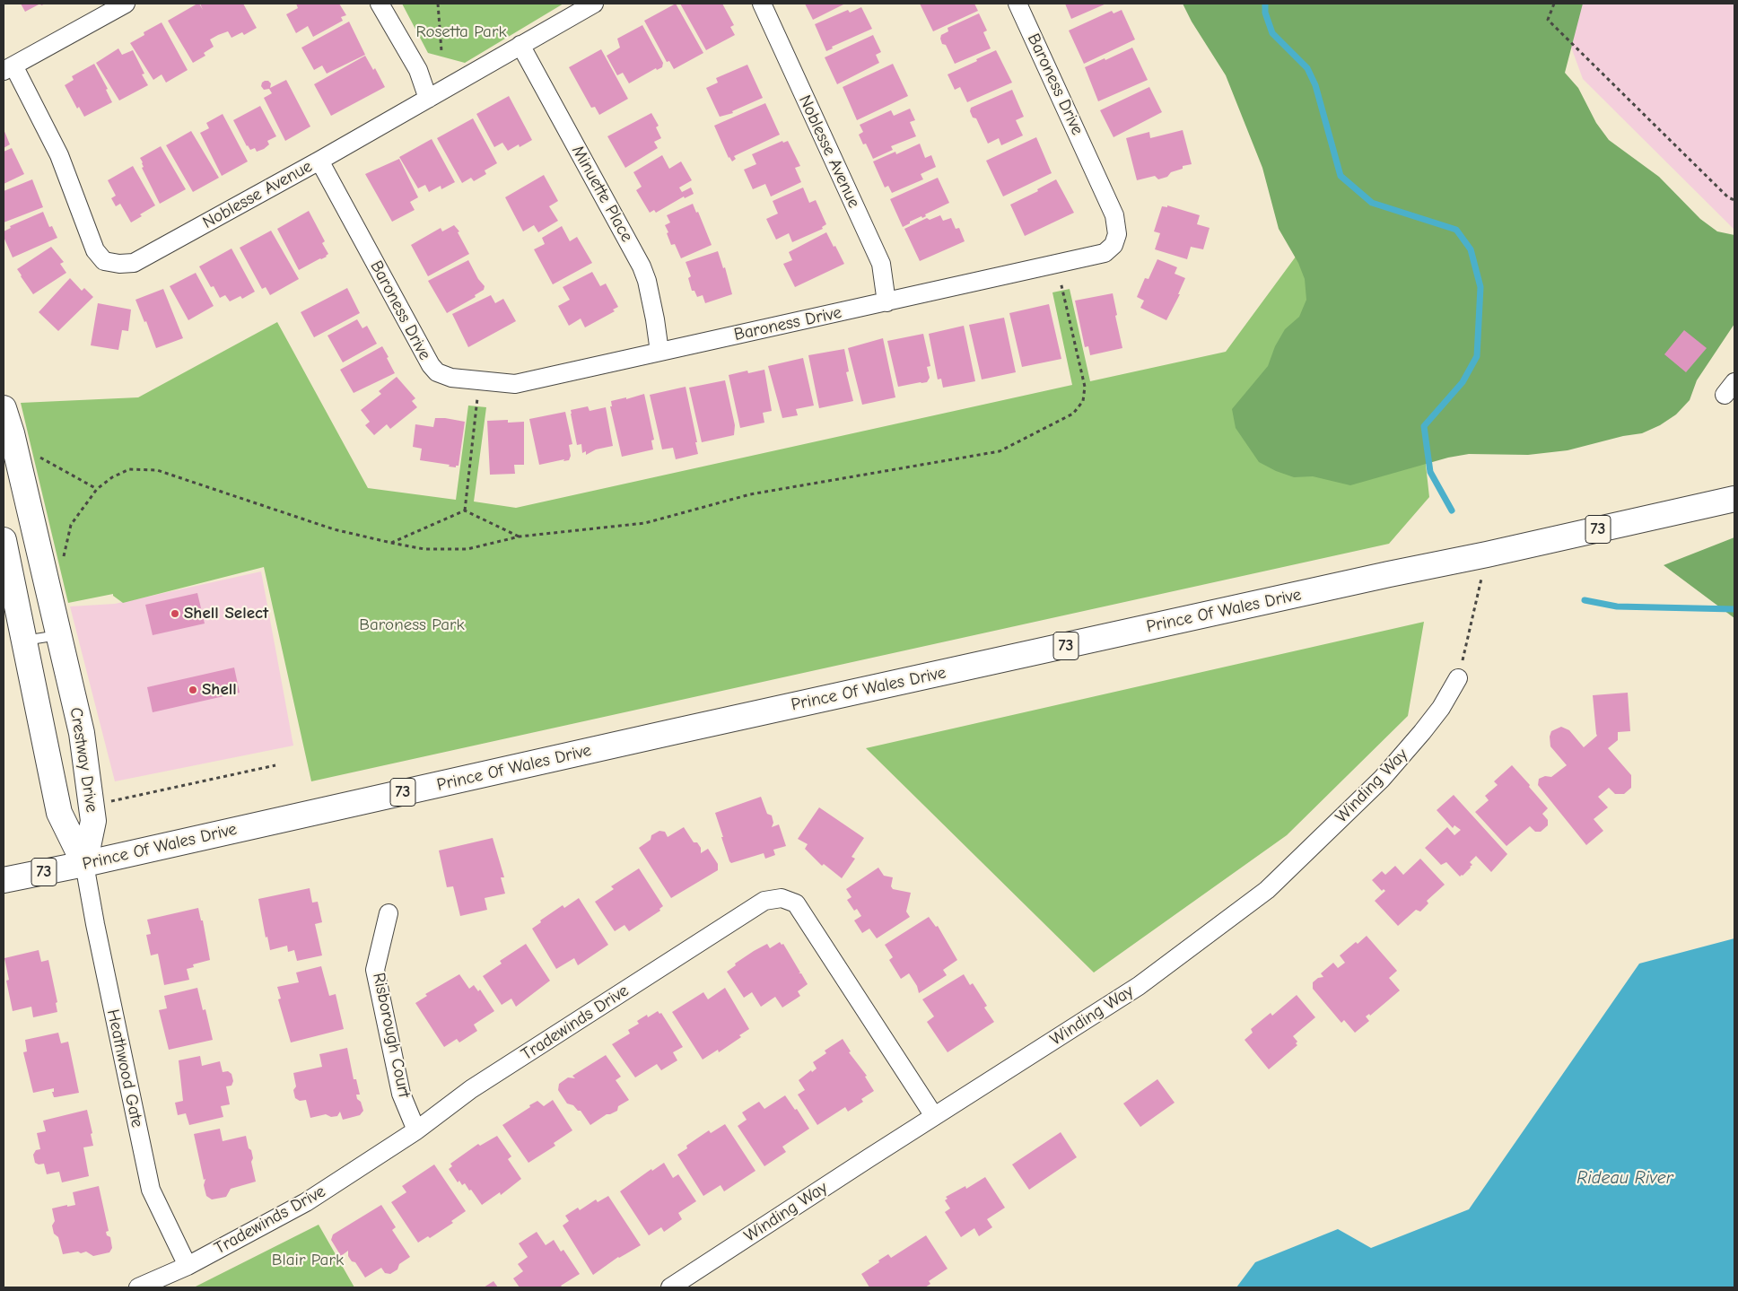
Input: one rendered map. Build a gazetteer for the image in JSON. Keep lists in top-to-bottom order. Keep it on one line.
{"streets":{"main road":["73","Prince Of Wales Drive","Crestway Drive"],"street":["Baroness Drive","Noblesse Avenue","Minuette Place","Winding Way","Tradewinds Drive","Risborough Court","Heathwood Gate"]},"crossings":[["Baroness Drive","Noblesse Avenue"],["Baroness Drive","Minuette Place"],["Noblesse Avenue","Minuette Place"],["Prince Of Wales Drive","Crestway Drive"],["Prince Of Wales Drive","Heathwood Gate"],["Crestway Drive","Heathwood Gate"],["Winding Way","Tradewinds Drive"],["Tradewinds Drive","Risborough Court"],["Tradewinds Drive","Heathwood Gate"]],"water":["Rideau River"],"parks":["Rosetta Park","Baroness Park","Blair Park"],"places":["Shell Select","Shell"]}
